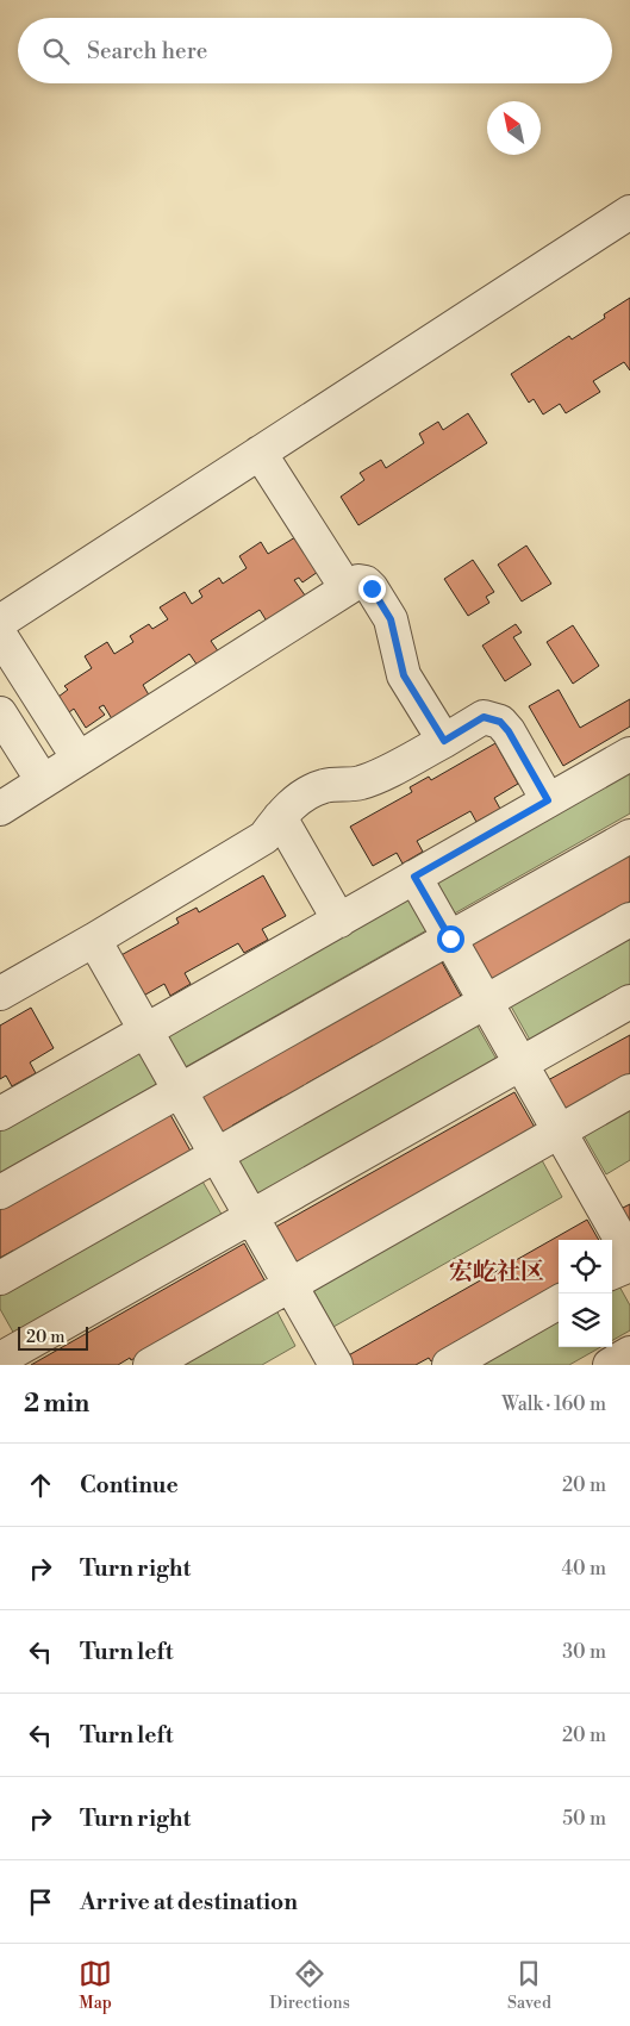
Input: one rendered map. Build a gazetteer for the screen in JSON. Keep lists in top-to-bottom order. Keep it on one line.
{"districts":["宏屹社区"],"scale_bar":"20 m","north":"top left","page":{"search":"Search here","scale":"20 m","heading":["2 min","Walk · 160 m"],"list":[["Continue","20 m"],["Turn right","40 m"],["Turn left","30 m"],["Turn left","20 m"],["Turn right","50 m"],"Arrive at destination"],"nav":["Map","Directions","Saved"]}}
